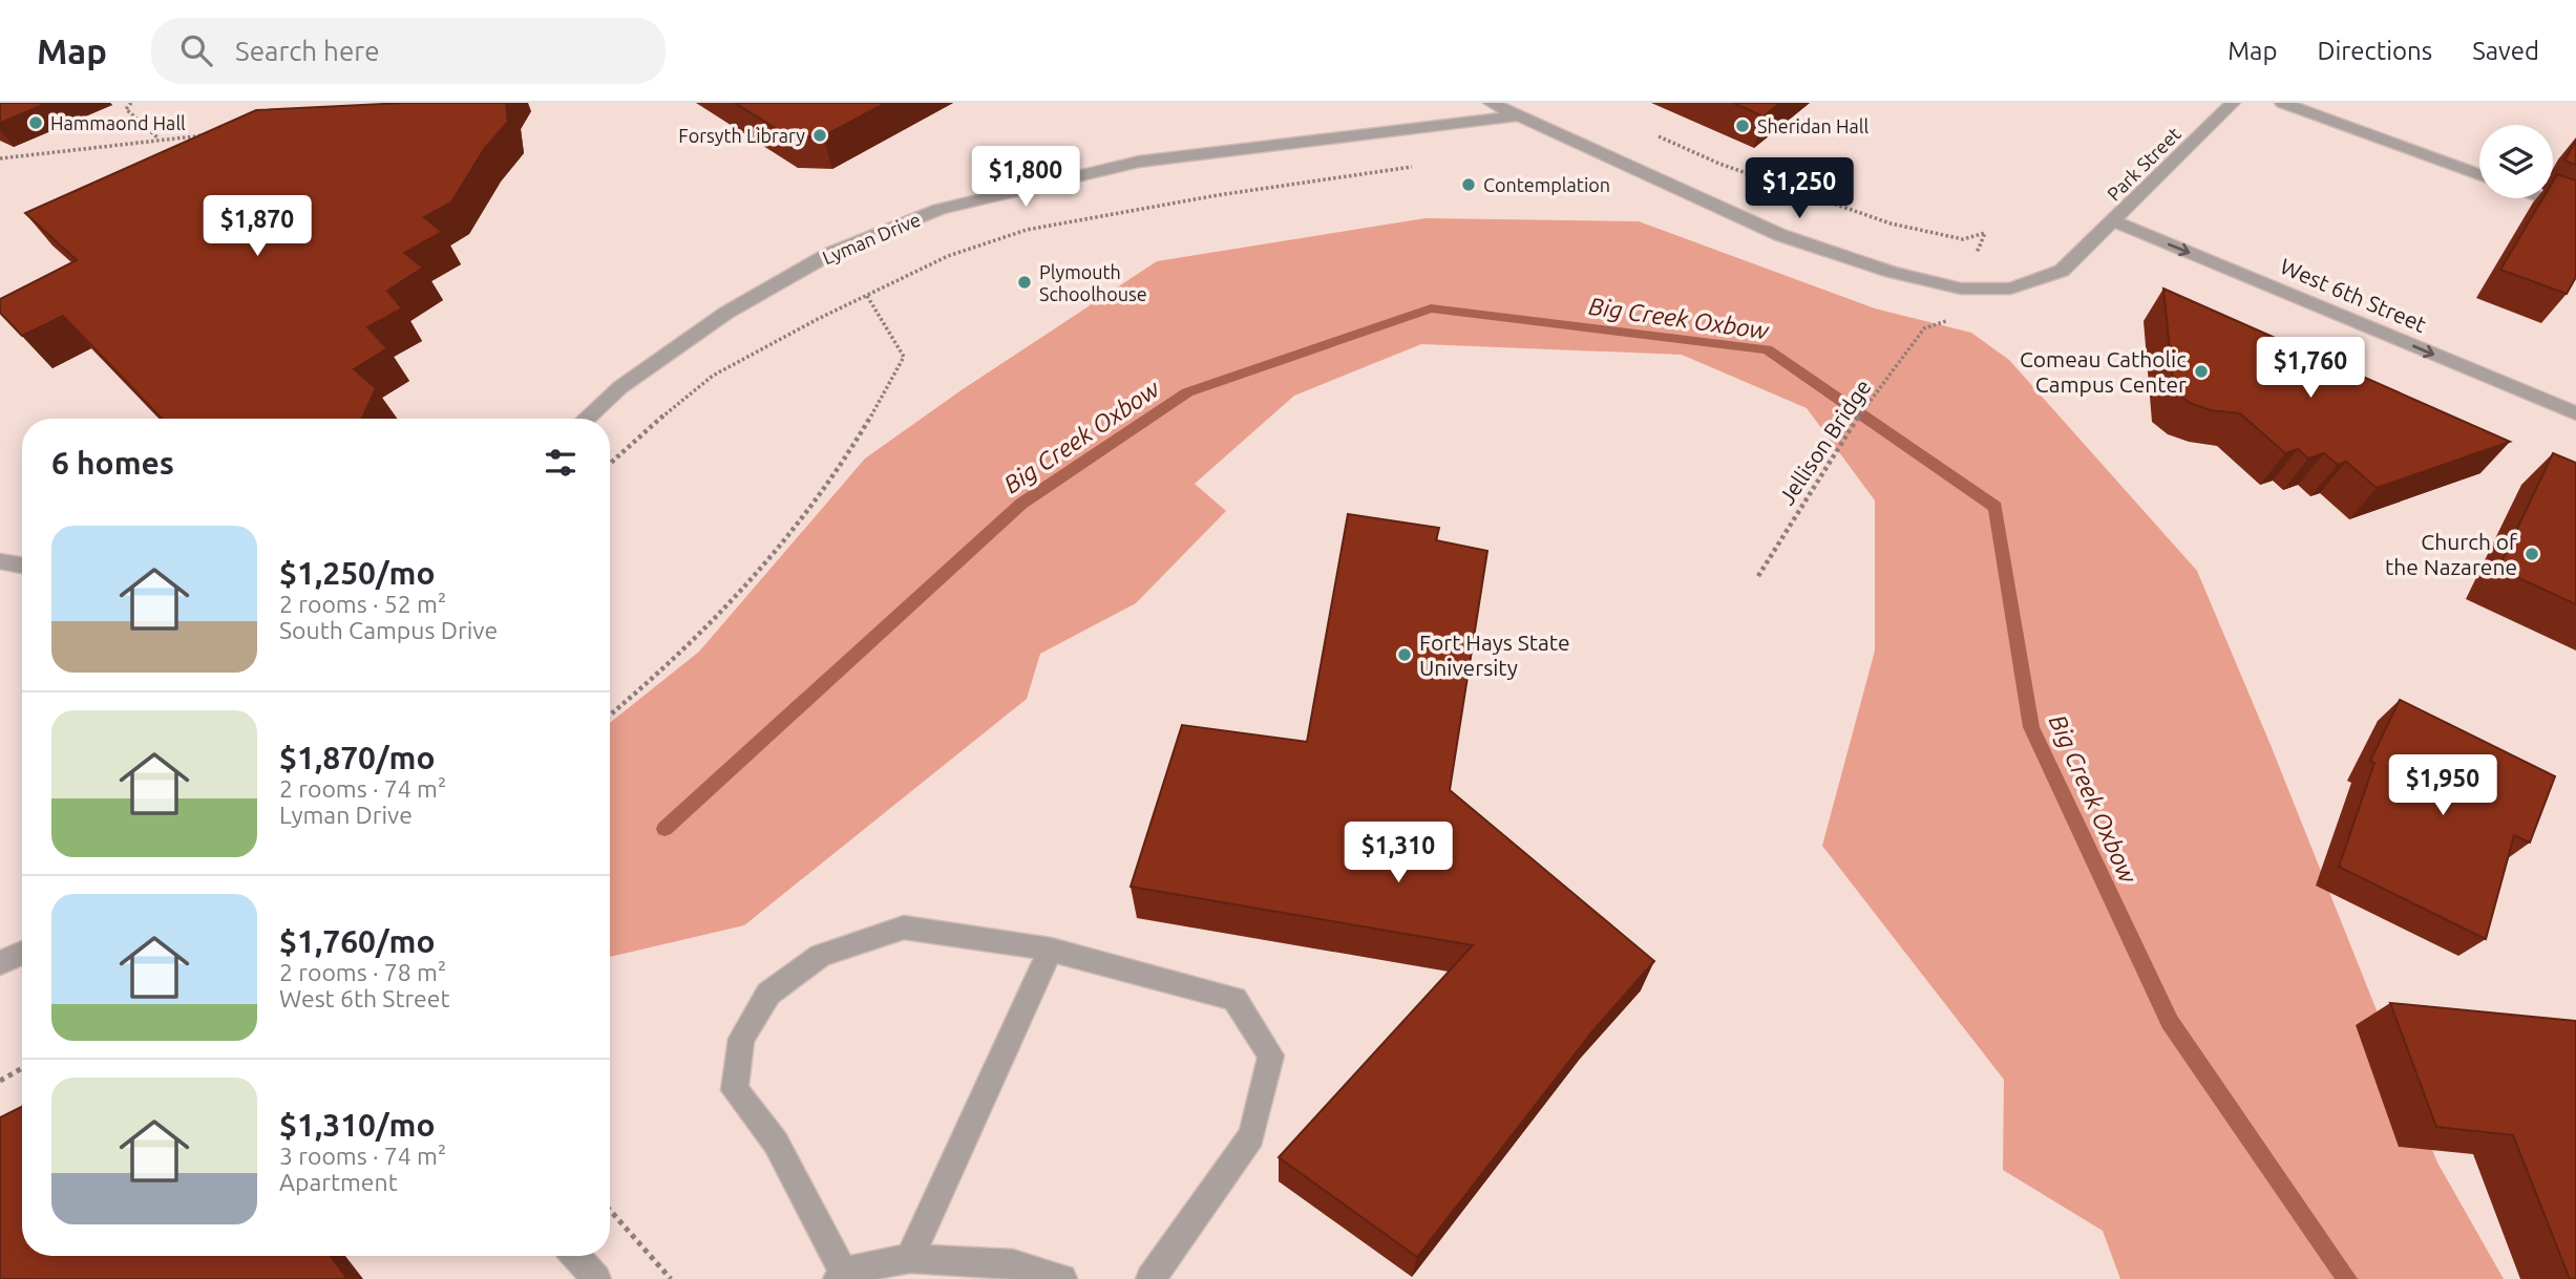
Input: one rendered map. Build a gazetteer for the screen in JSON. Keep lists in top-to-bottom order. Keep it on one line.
{"streets":{"street":["Park Street","Lyman Drive","West 6th Street"],"path":["Jellison Bridge"]},"crossings":[["Park Street","Lyman Drive"],["Park Street","West 6th Street"]],"water":["Big Creek Oxbow"],"places":["Hammaond Hall","Sheridan Hall","Forsyth Library","Contemplation","Plymouth Schoolhouse","Comeau Catholic Campus Center","Church of the Nazarene","Fort Hays State University"],"page":{"header":"Map","search":"Search here","nav":["Map","Directions","Saved"],"price":["$1,800","$1,250","$1,870","$1,760","$1,950","$1,310"],"heading":"6 homes","list":[{"name":"$1,250/mo","note":"2 rooms · 52 m² · South Campus Drive"},{"name":"$1,870/mo","note":"2 rooms · 74 m² · Lyman Drive"},{"name":"$1,760/mo","note":"2 rooms · 78 m² · West 6th Street"},{"name":"$1,310/mo","note":"3 rooms · 74 m² · Apartment"}]}}
